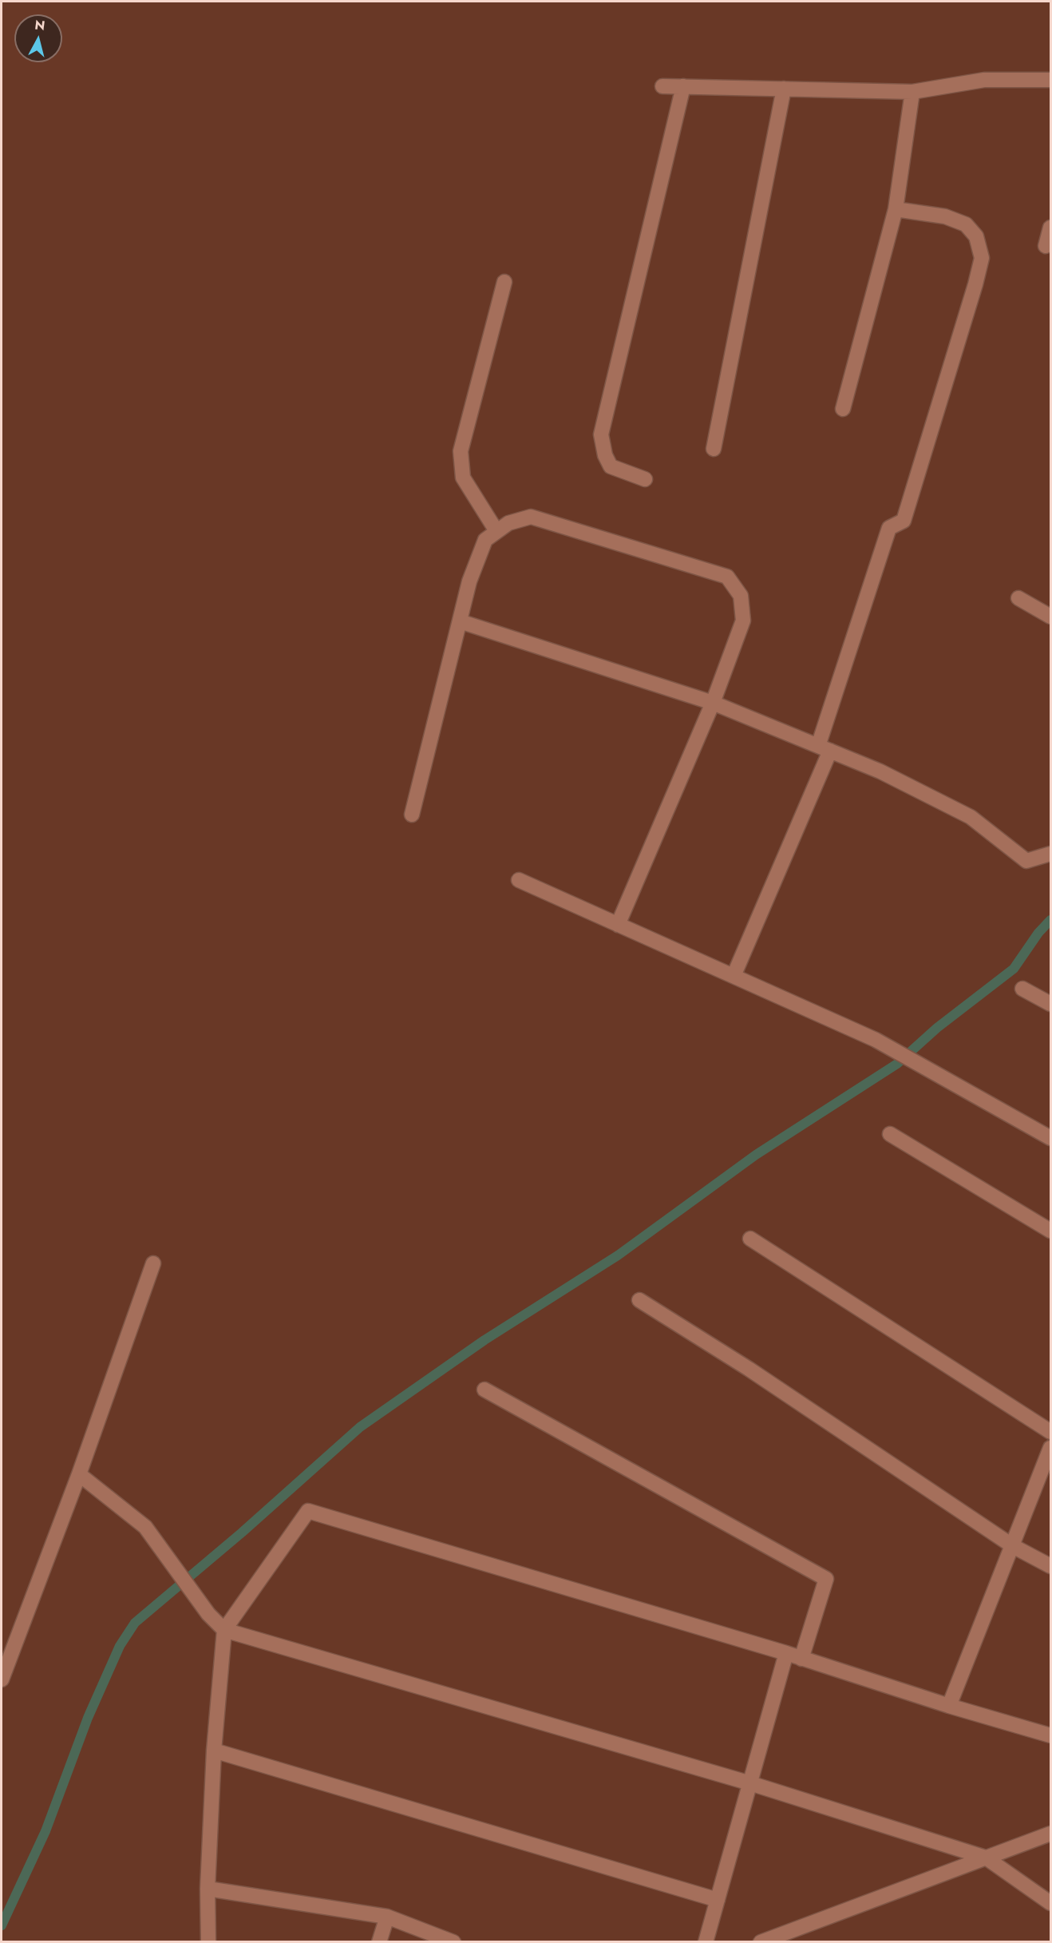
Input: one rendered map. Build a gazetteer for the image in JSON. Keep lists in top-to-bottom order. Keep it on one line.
{"north":"top"}
